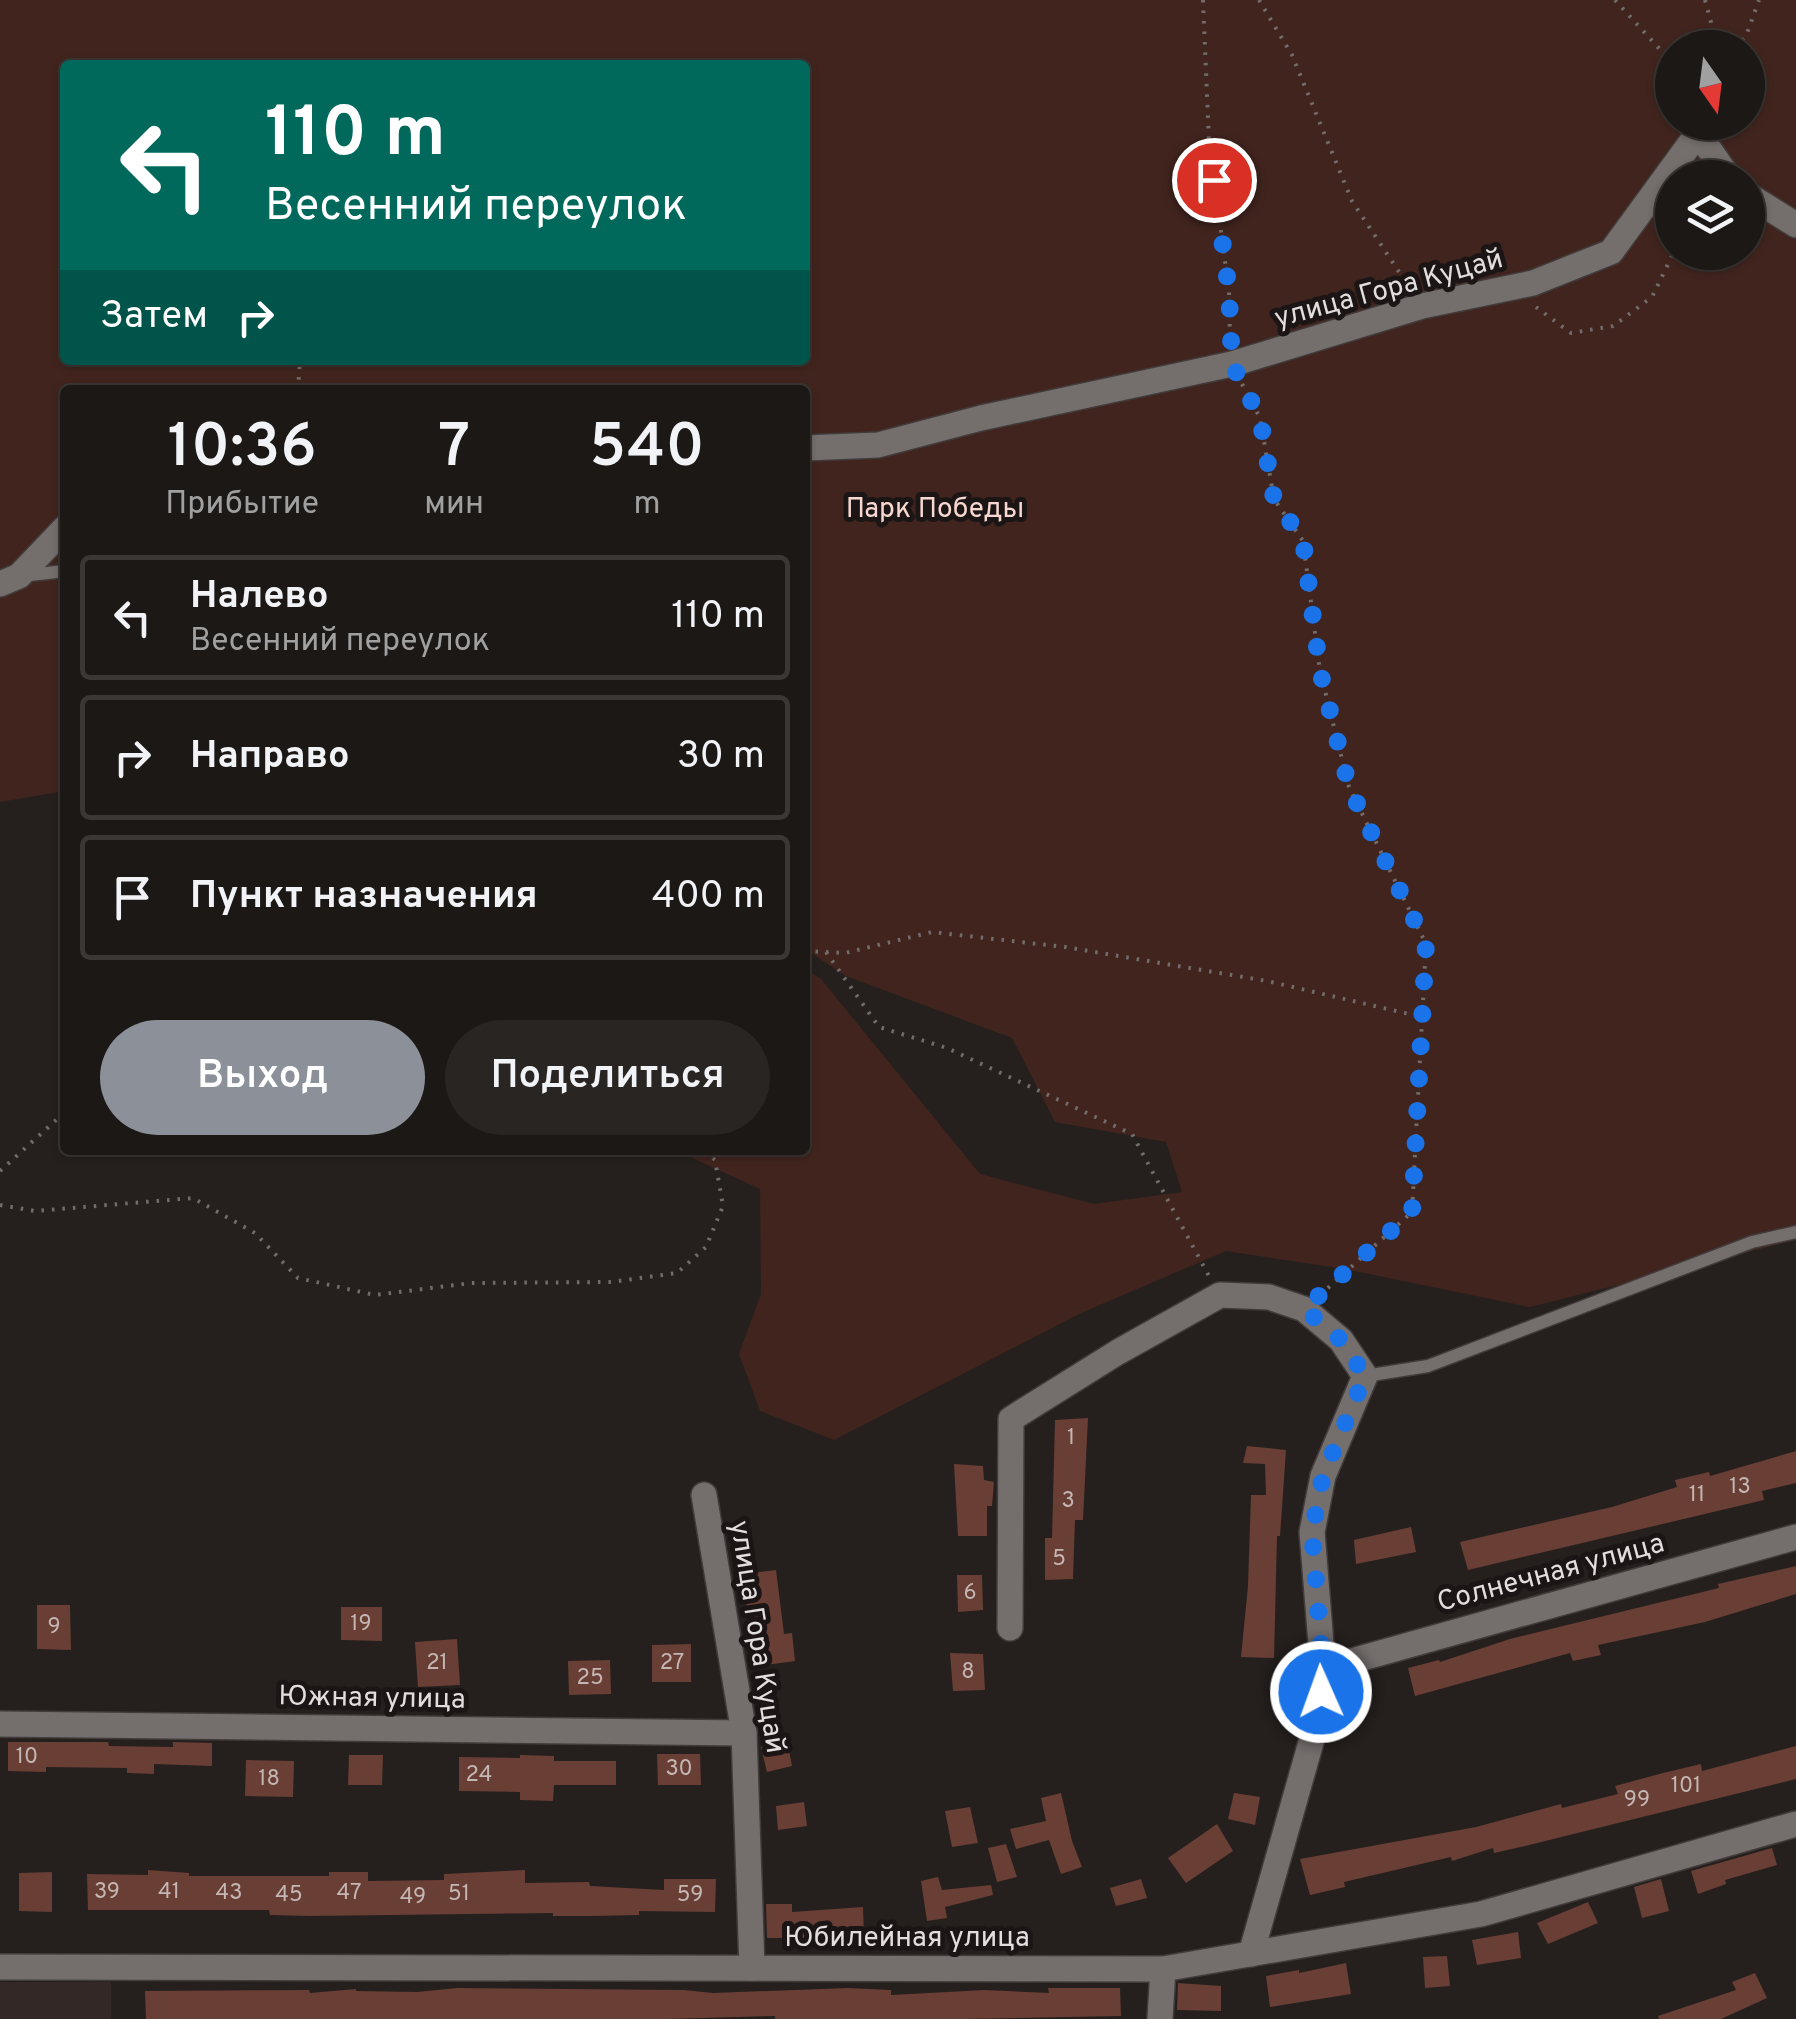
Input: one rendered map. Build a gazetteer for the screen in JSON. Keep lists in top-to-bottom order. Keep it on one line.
{"streets":{"street":["улица Гора Куцай","Солнечная улица","Южная улица","Юбилейная улица"]},"crossings":[["улица Гора Куцай","Южная улица"],["улица Гора Куцай","Юбилейная улица"]],"parks":["Парк Победы"],"house_numbers":["1","13","11","3","5","6","19","9","21","27","8","25","10","30","24","18","101","99","39","41","43","47","51","45","59","49"],"north":"bottom","page":{"turn":["110 m","Весенний переулок"],"then":"Затем","eta":["10:36","Прибытие","7","мин","540","m"],"list":[{"name":"Налево","note":"Весенний переулок","value":"110 m"},{"name":"Направо","value":"30 m"},{"name":"Пункт назначения","value":"400 m"}],"buttons":["Выход","Поделиться"]}}
